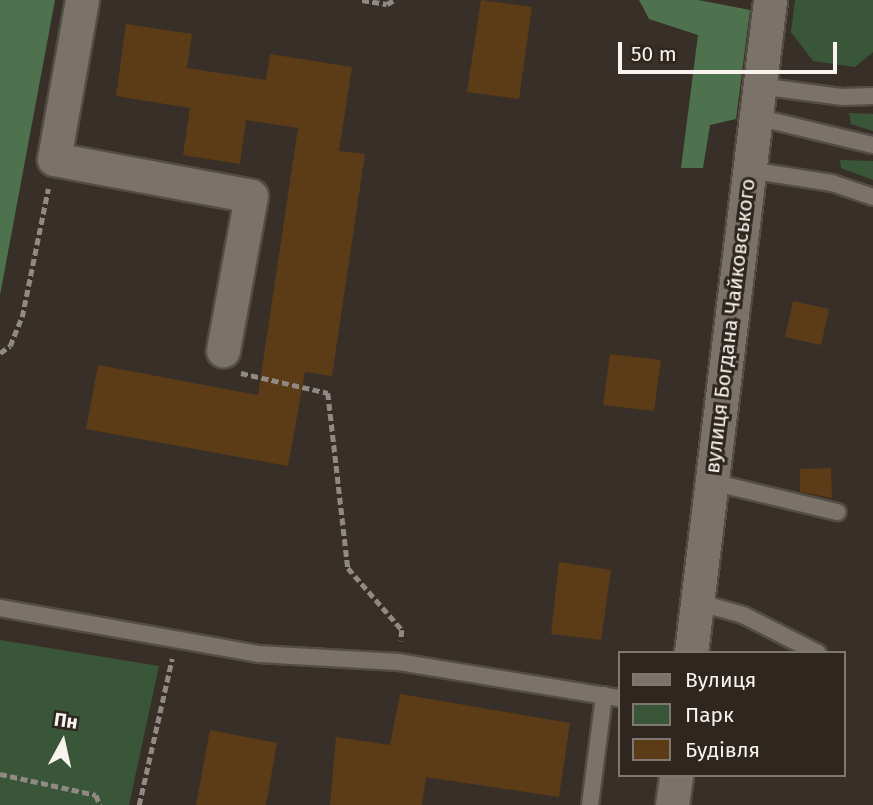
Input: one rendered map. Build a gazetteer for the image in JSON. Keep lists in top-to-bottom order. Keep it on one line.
{"streets":{"street":["вулиця Богдана Чайковського"]},"legend":["Вулиця","Парк","Будівля"],"scale_bar":"50 m","north":"top"}
